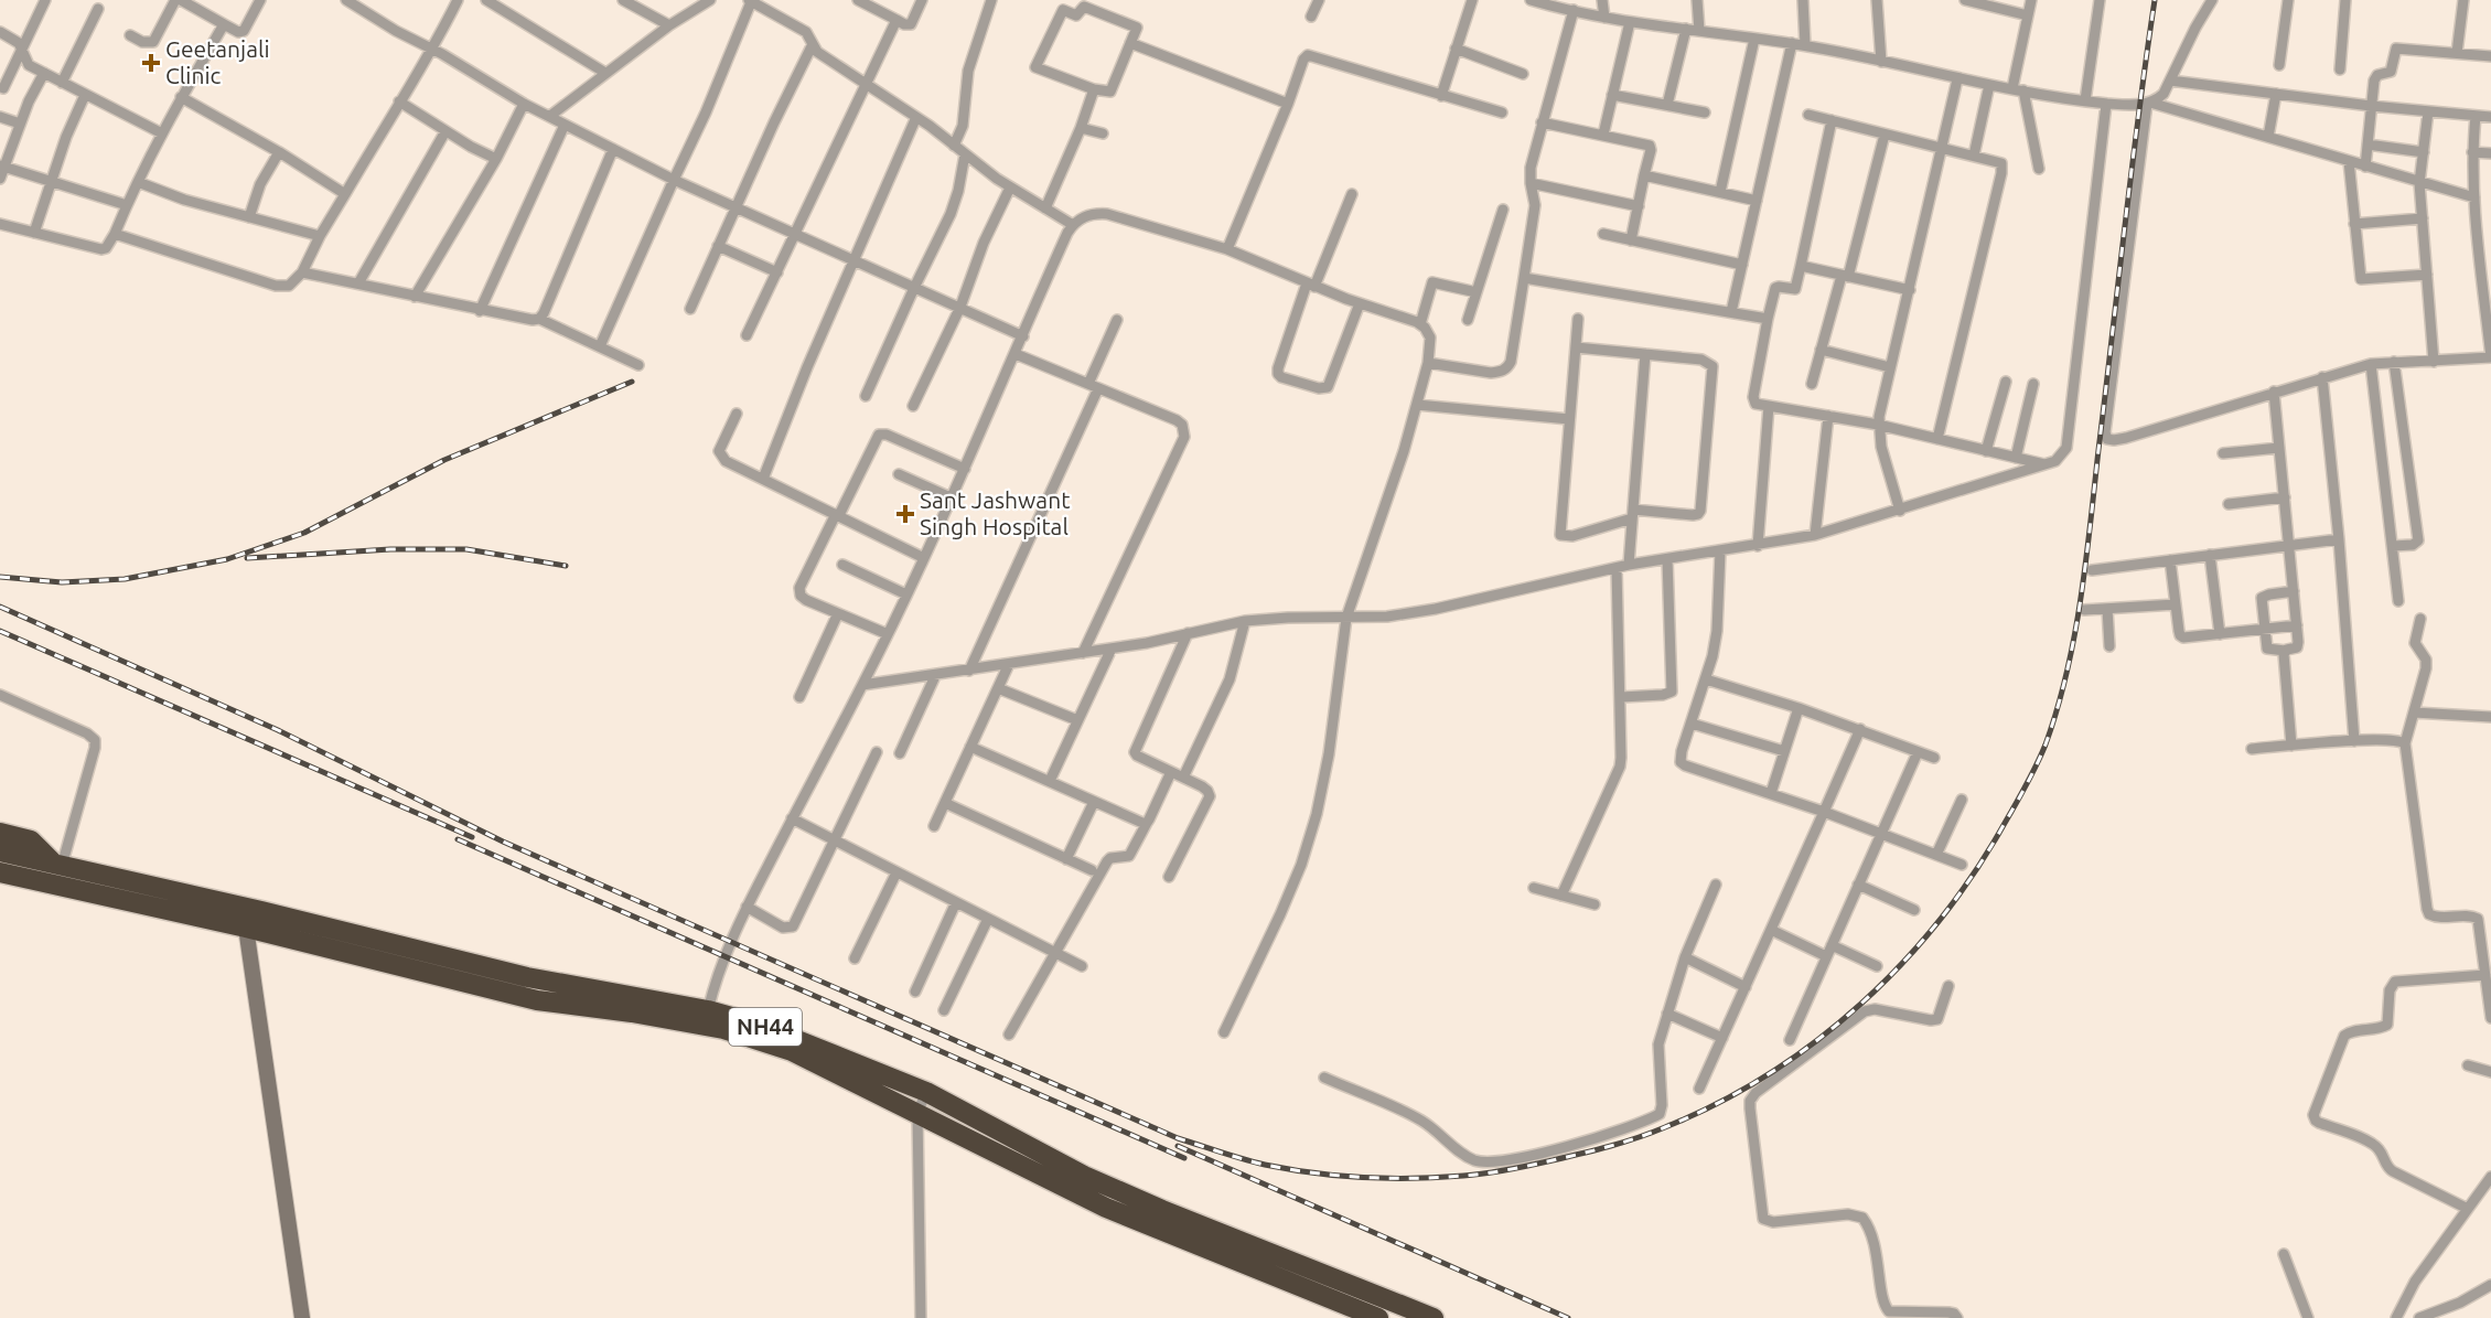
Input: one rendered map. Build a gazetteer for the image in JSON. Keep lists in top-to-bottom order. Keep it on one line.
{"streets":{"highway":["NH44"]},"places":{"health":["Geetanjali Clinic","Sant Jashwant Singh Hospital"]}}
